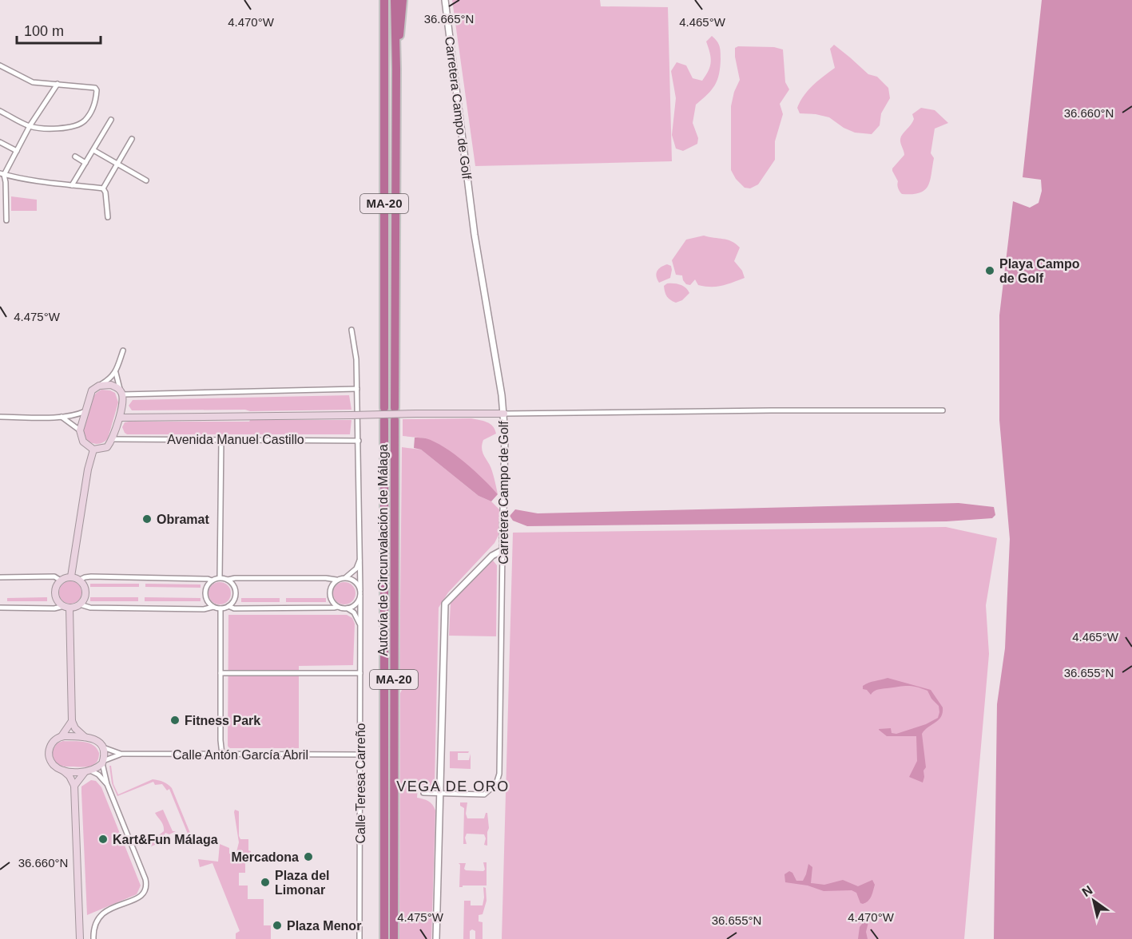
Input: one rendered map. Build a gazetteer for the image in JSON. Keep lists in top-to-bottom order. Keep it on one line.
{"streets":{"highway":["MA-20","Autovía de Circunvalación de Málaga"],"main road":["Avenida Manuel Castillo"],"street":["Carretera Campo de Golf","Calle Antón García Abril","Calle Teresa Carreño"]},"crossings":[["Carretera Campo de Golf","Avenida Manuel Castillo"],["Calle Antón García Abril","Calle Teresa Carreño"]],"districts":["VEGA DE ORO"],"places":["Playa Campo de Golf","Obramat","Fitness Park","Kart&Fun Málaga","Mercadona","Plaza del Limonar","Plaza Menor"],"scale_bar":"100 m","north":"top left","coordinates":["36.665°N","4.470°W","4.465°W","36.660°N","4.475°W","36.655°N"]}
